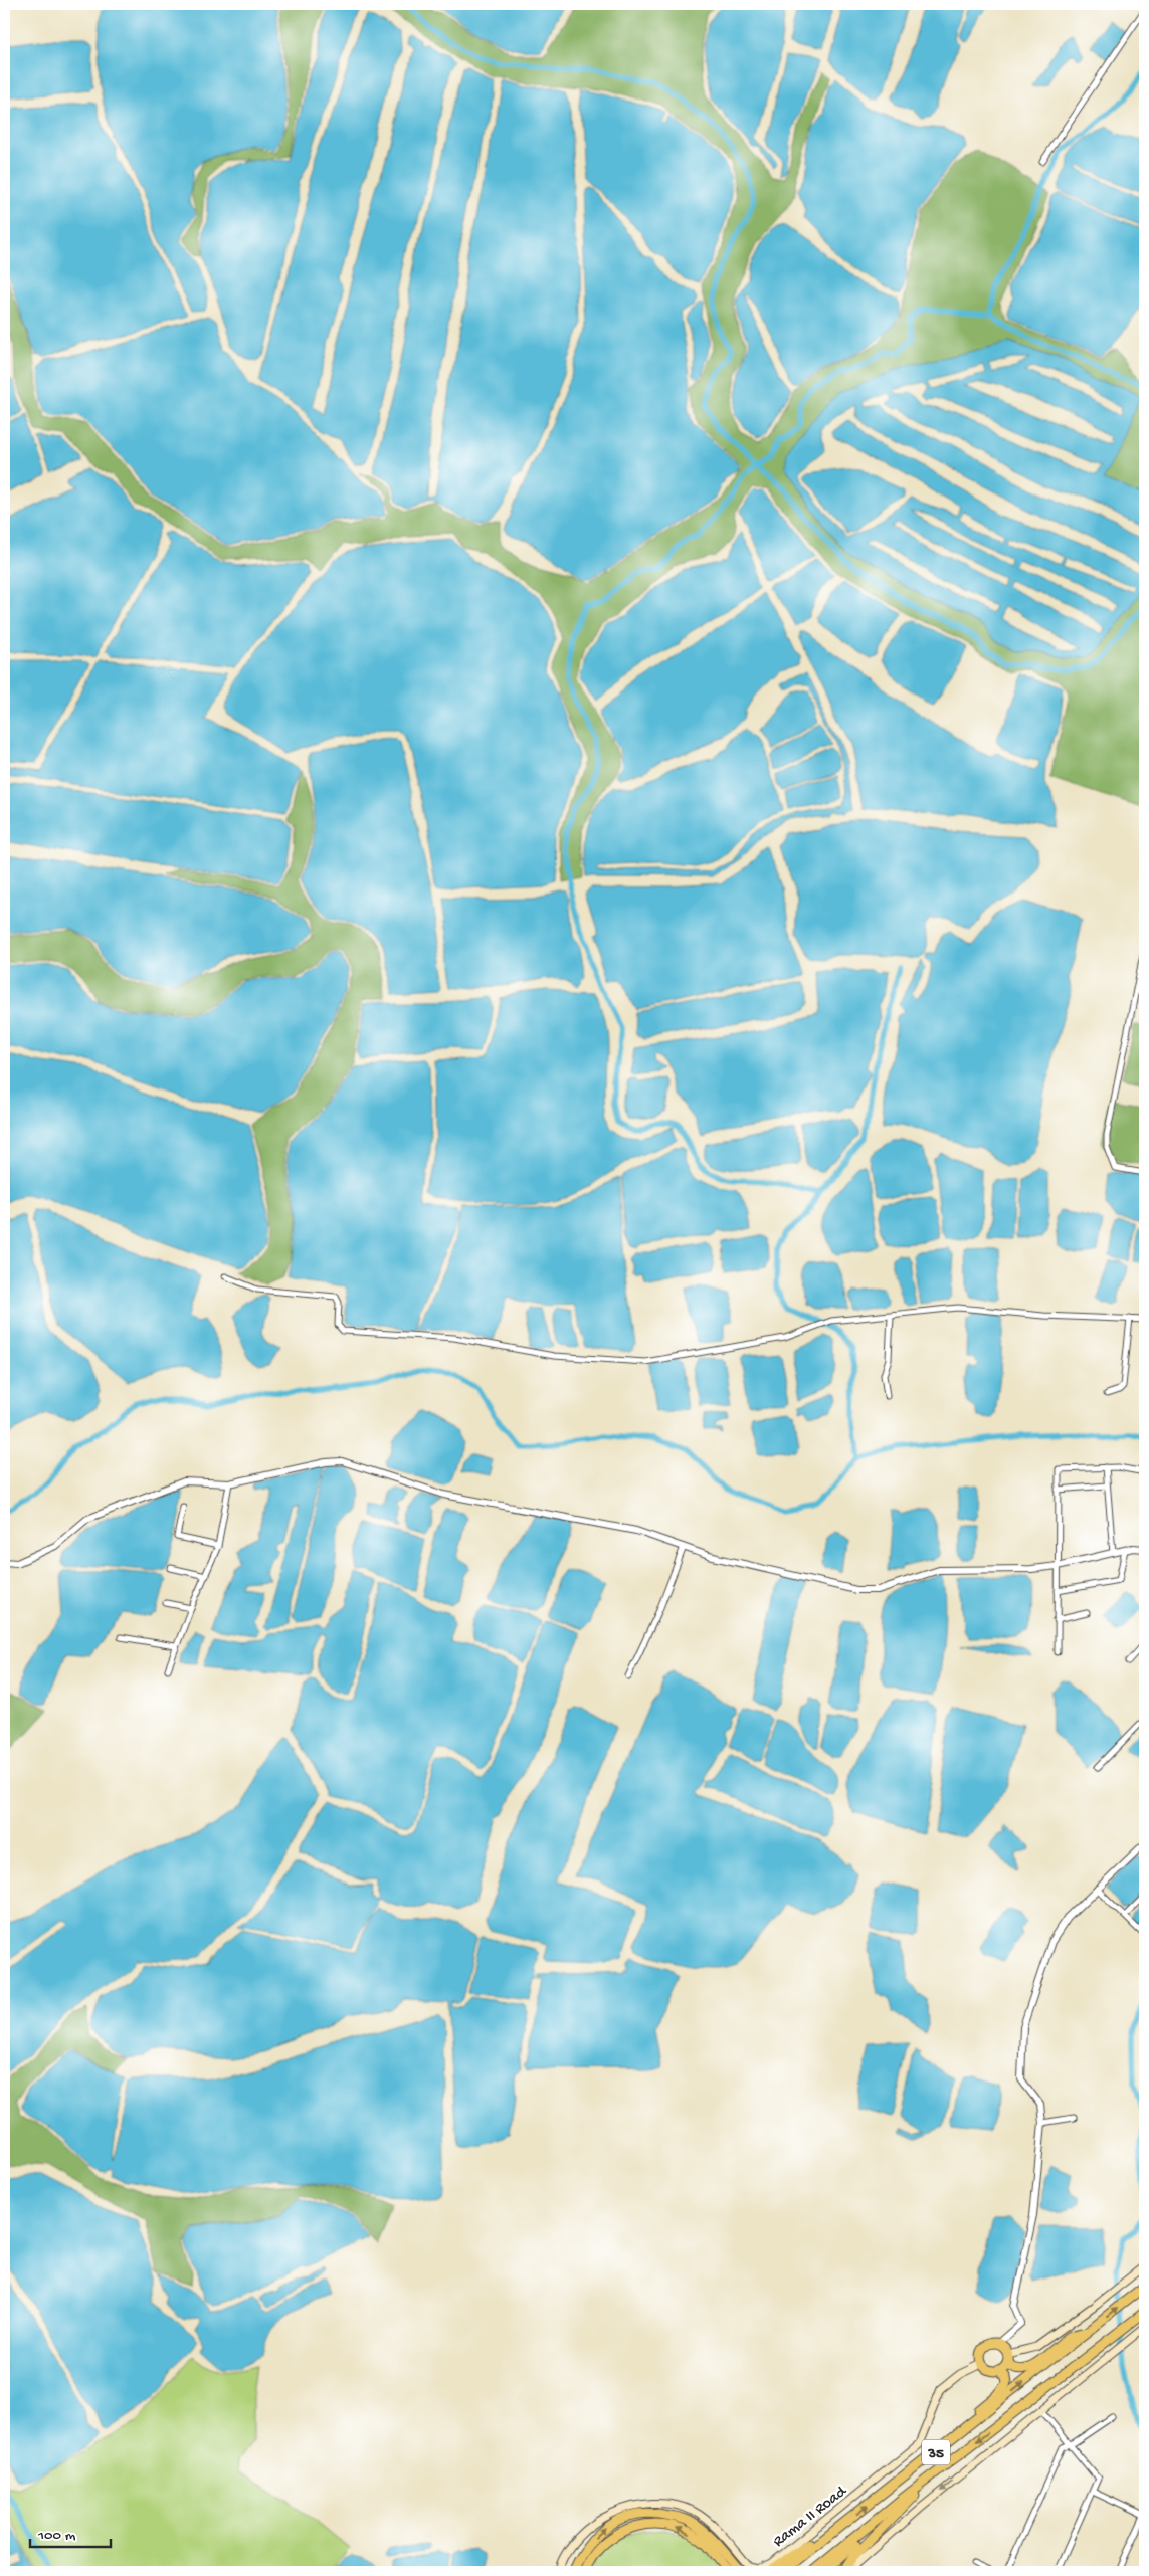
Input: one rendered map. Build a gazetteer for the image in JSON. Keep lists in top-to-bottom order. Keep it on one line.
{"streets":{"highway":["35","Rama II Road"]},"scale_bar":"100 m"}
